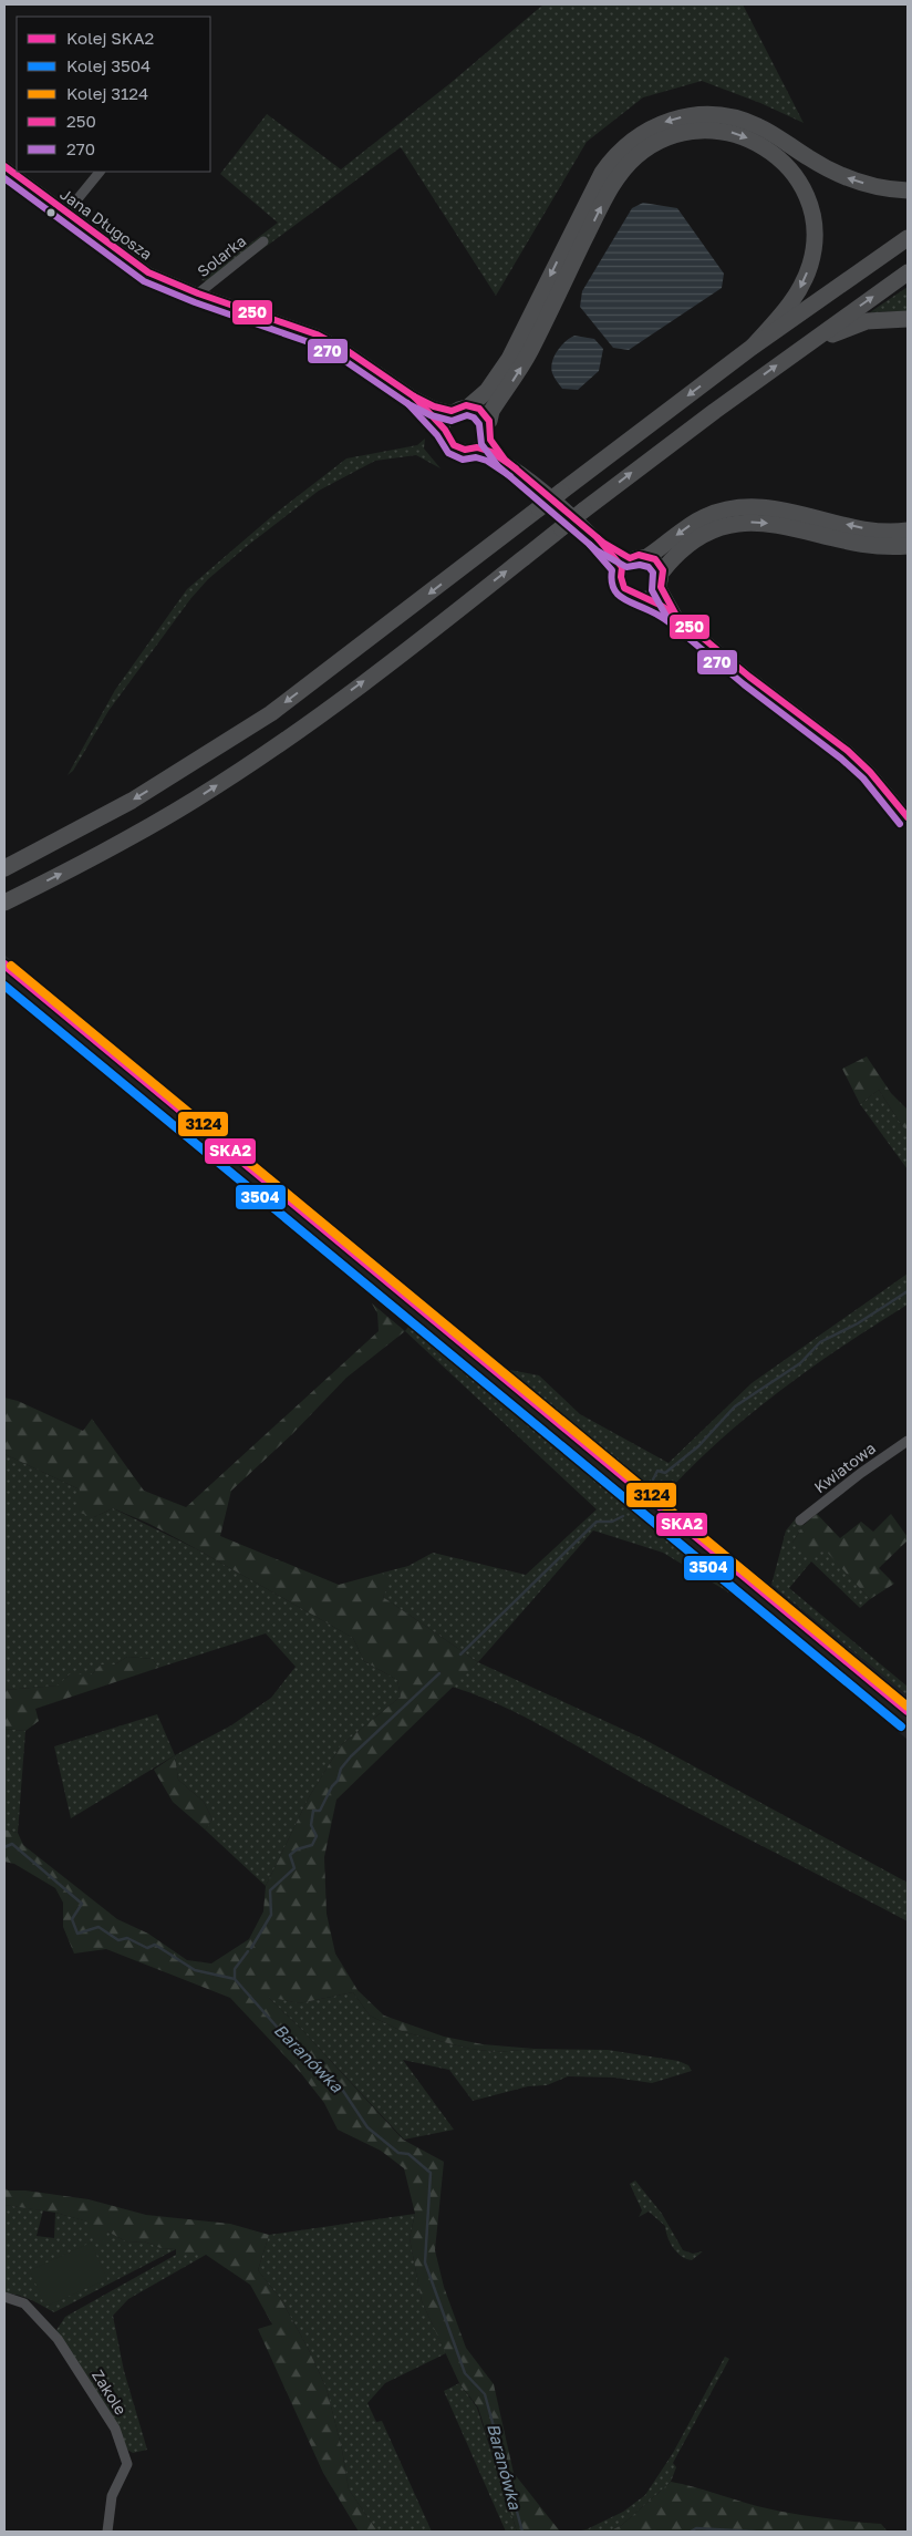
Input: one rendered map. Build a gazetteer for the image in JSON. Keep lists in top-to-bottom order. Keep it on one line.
{"streets":{"street":["Jana Długosza","Solarka","Kwiatowa","Zakole"]},"crossings":[["Jana Długosza","Solarka"]],"water":["Baranówka"],"lines":["transit line 250","transit line 270","rail line SKA2","rail line 3124","rail line 3504"],"legend":["Kolej SKA2","Kolej 3504","Kolej 3124","250","270"]}
